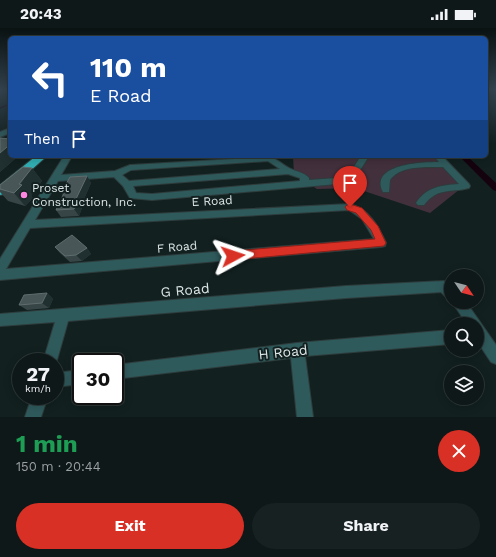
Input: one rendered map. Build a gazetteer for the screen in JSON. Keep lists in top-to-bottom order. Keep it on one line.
{"streets":{"street":["E Road","F Road","G Road","H Road"]},"crossings":[["E Road","F Road"]],"places":["Proset Construction, Inc."],"north":"bottom right","page":{"status":"20:43","turn":["110 m","E Road"],"then":"Then","speed":"27 km/h","limit":"30","heading":["1 min","150 m · 20:44"],"buttons":["Exit","Share"]}}
